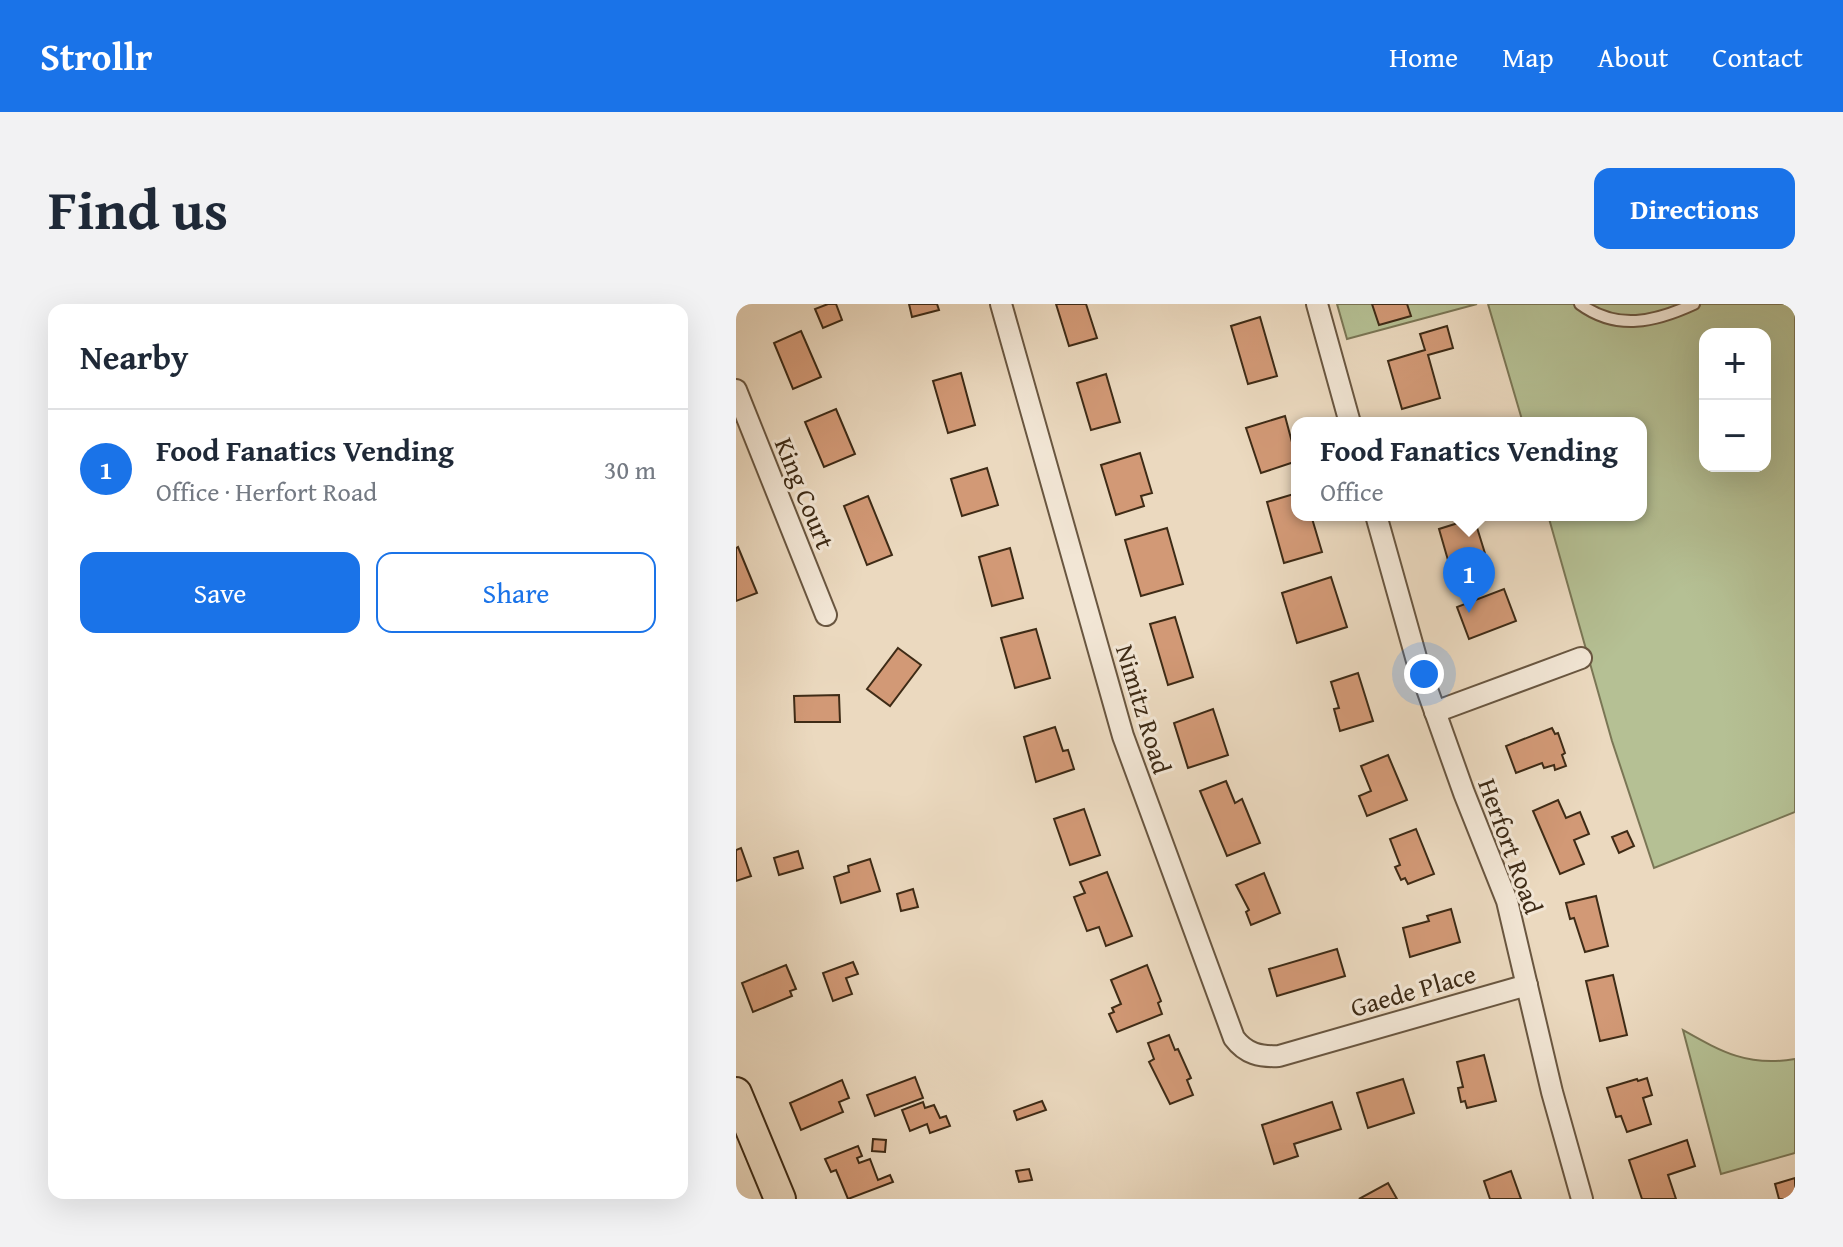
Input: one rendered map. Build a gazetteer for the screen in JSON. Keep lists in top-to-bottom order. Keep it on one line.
{"streets":{"street":["King Court","Nimitz Road","Herfort Road","Gaede Place"]},"crossings":[["Nimitz Road","Gaede Place"],["Herfort Road","Gaede Place"]],"page":{"header":"Strollr","nav":["Home","Map","About","Contact"],"title":"Find us","buttons":["Directions",["Save","Share"]],"heading":"Nearby","map_buttons":["+","−"],"list":[{"mark":"1","name":"Food Fanatics Vending","note":"Office · Herfort Road","value":"30 m"}],"popup":["Food Fanatics Vending","Office"],"pins":"1"}}
